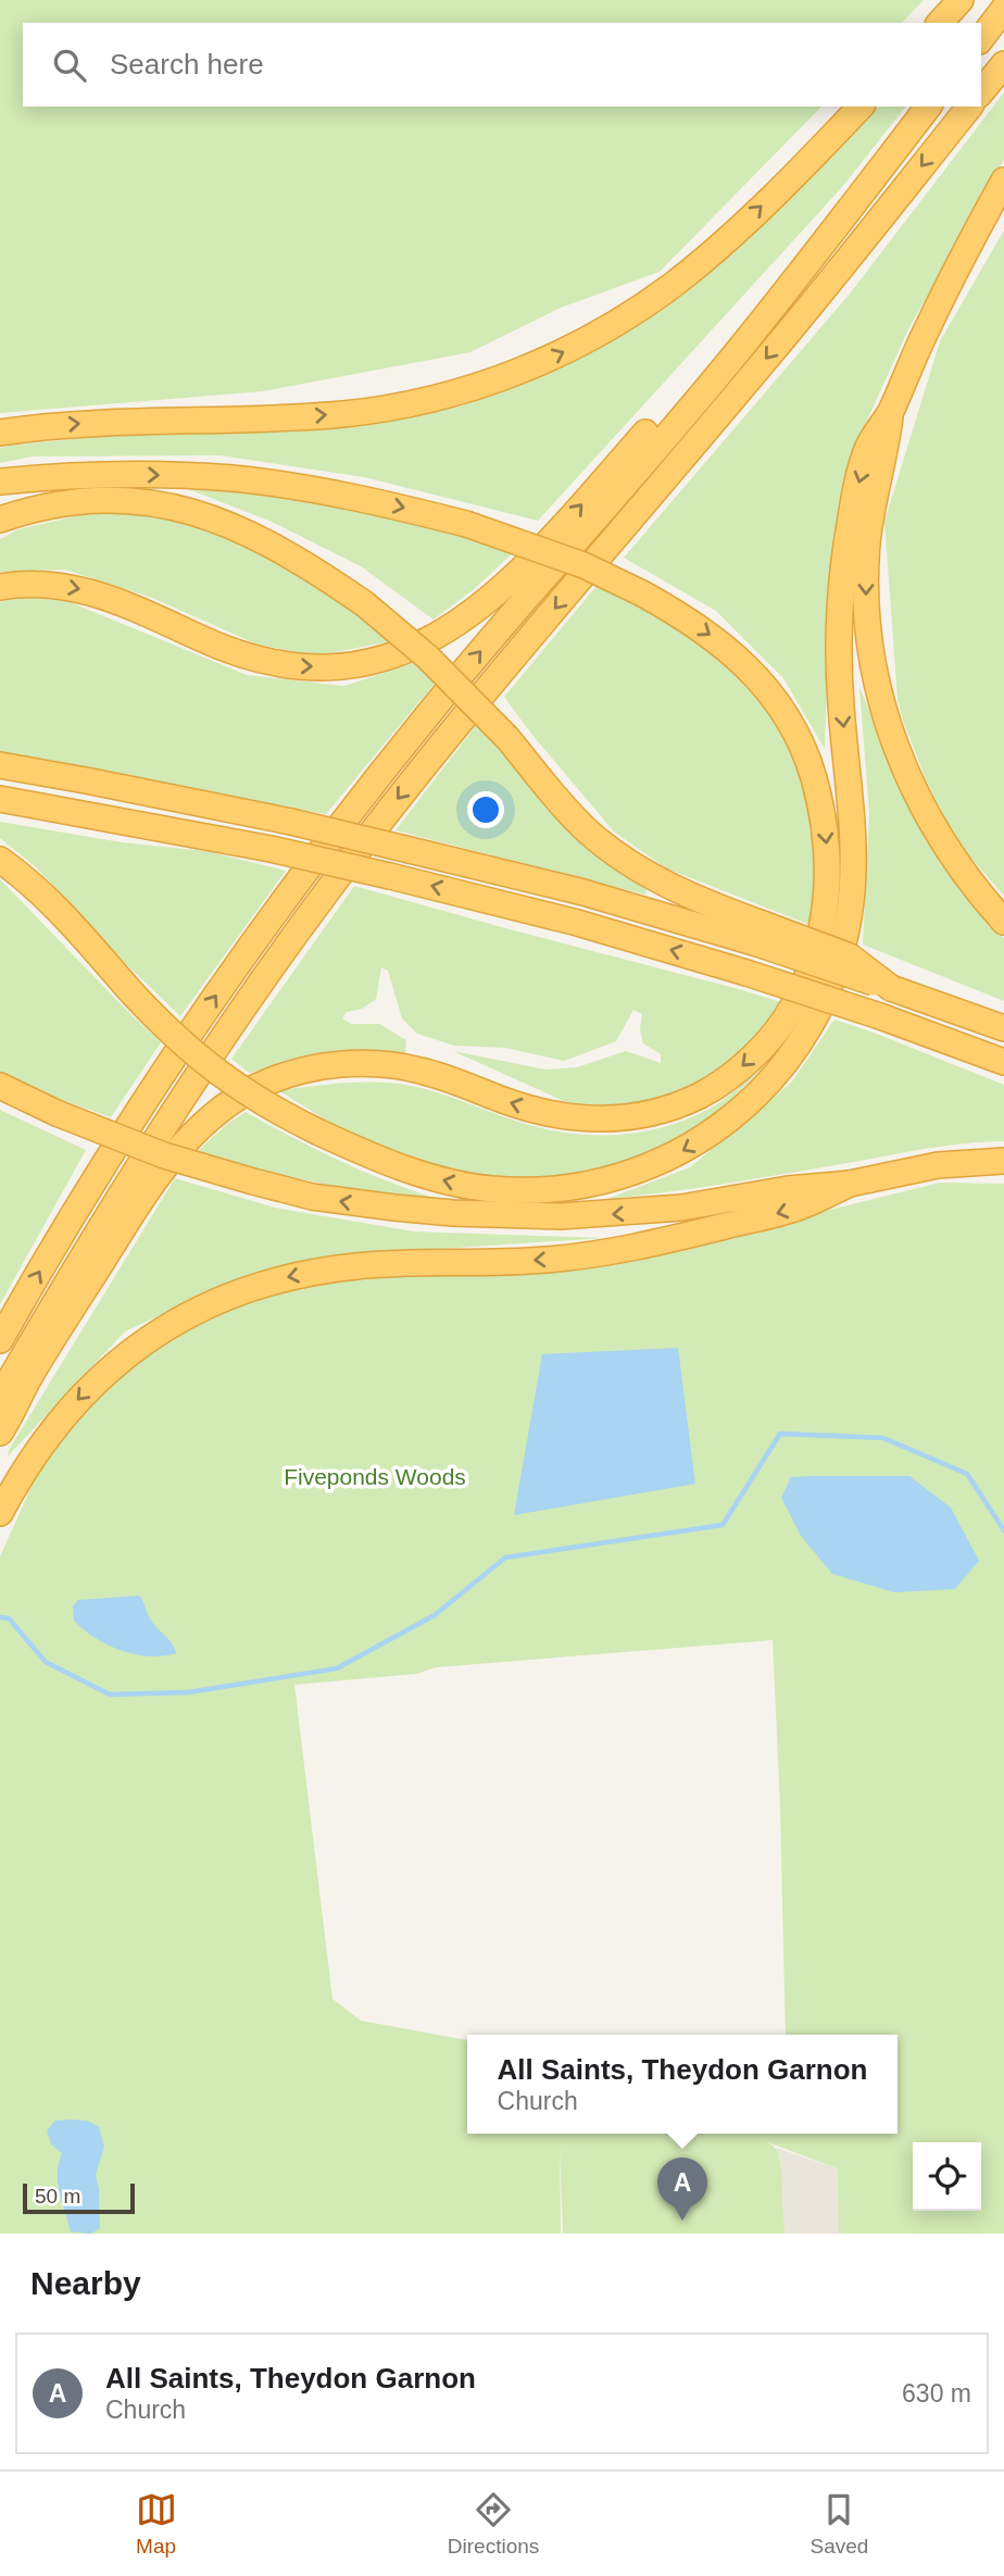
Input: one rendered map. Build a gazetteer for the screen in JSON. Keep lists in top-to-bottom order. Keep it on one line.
{"parks":["Fiveponds Woods"],"scale_bar":"50 m","page":{"search":"Search here","popup":["All Saints, Theydon Garnon","Church"],"pins":"A","scale":"50 m","heading":"Nearby","list":[{"mark":"A","name":"All Saints, Theydon Garnon","note":"Church","value":"630 m"}],"nav":["Map","Directions","Saved"]}}
